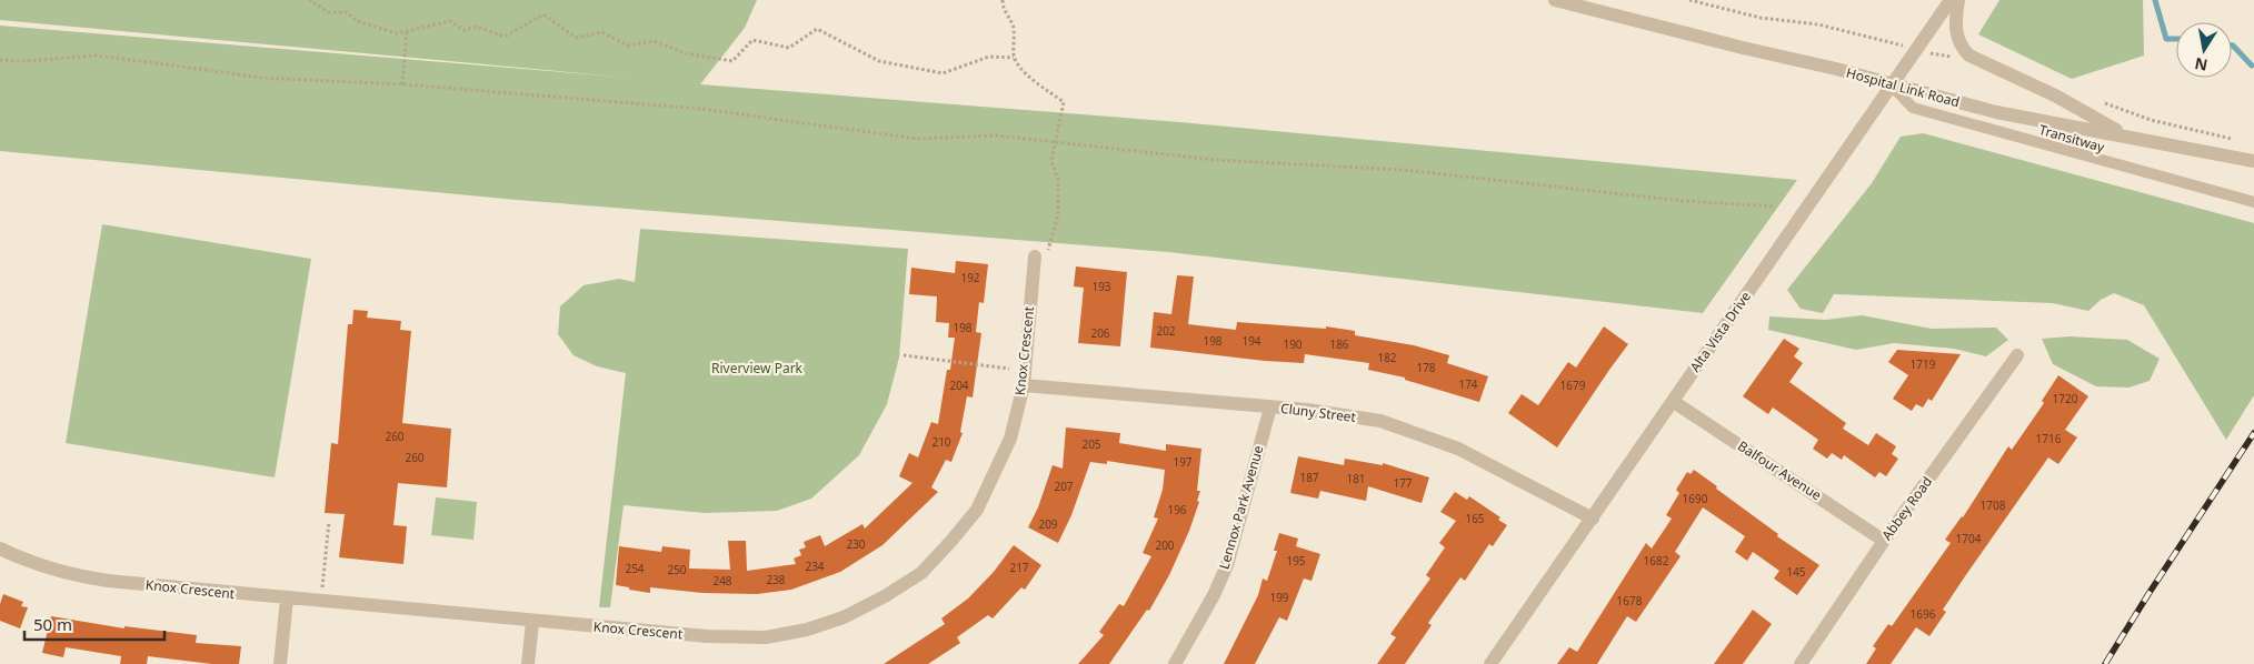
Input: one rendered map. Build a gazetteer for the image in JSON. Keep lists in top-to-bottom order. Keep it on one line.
{"streets":{"street":["Hospital Link Road","Alta Vista Drive","Knox Crescent","Cluny Street","Balfour Avenue","Lennox Park Avenue","Abbey Road"],"lane":["Transitway"]},"crossings":[["Hospital Link Road","Transitway"],["Hospital Link Road","Alta Vista Drive"],["Transitway","Alta Vista Drive"],["Alta Vista Drive","Cluny Street"],["Alta Vista Drive","Balfour Avenue"],["Knox Crescent","Cluny Street"],["Cluny Street","Lennox Park Avenue"],["Balfour Avenue","Abbey Road"]],"parks":["Riverview Park"],"house_numbers":["192","193","198","202","206","198","194","190","186","182","1719","178","174","204","1679","1720","260","1716","210","205","260","197","187","181","177","207","1690","1708","196","165","209","1704","230","200","195","1682","234","217","254","250","145","238","248","199","1678","1696"],"scale_bar":"50 m","north":"bottom"}
